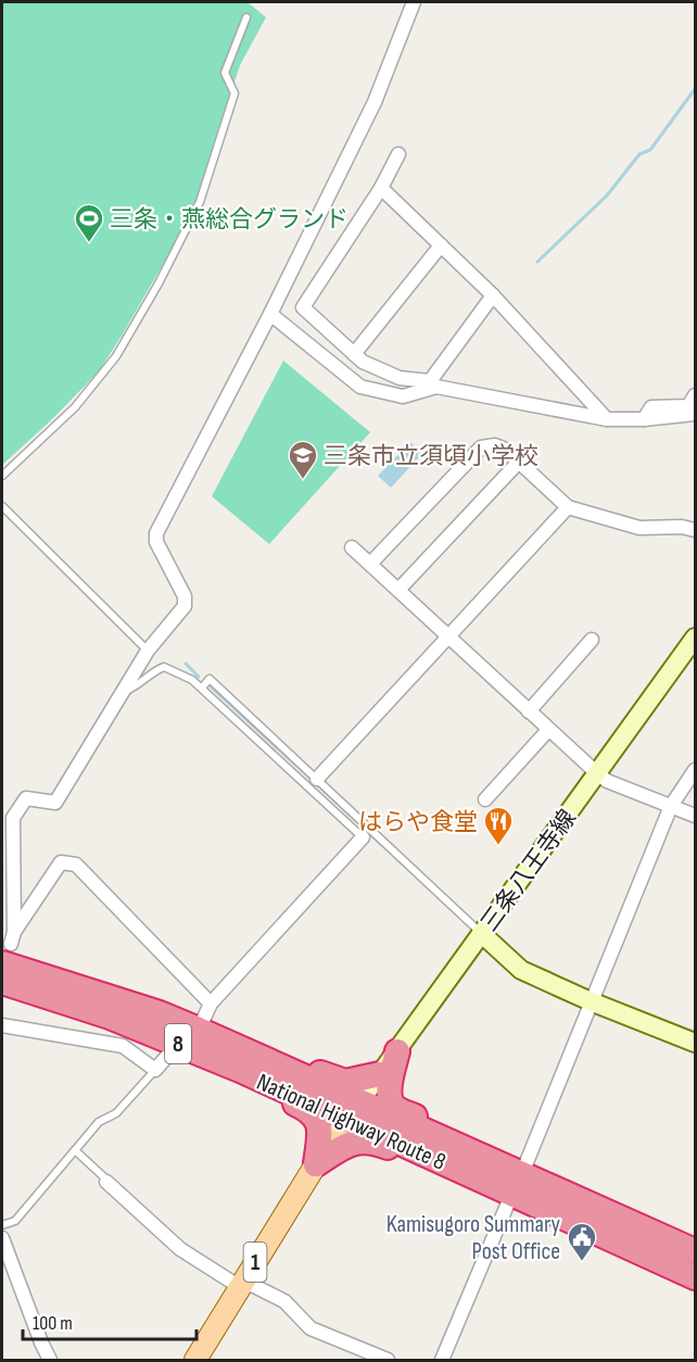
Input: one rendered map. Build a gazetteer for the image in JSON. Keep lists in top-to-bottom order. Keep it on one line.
{"streets":{"highway":["8","National Highway Route 8"],"main road":["三条八王寺線","1"]},"crossings":[["三条八王寺線","National Highway Route 8"],["三条八王寺線","1"],["National Highway Route 8","1"]],"places":{"sports":["三条・燕総合グランド"],"school or university":["三条市立須頃小学校"],"restaurant":["はらや食堂"],"public building":["Kamisugoro Summary Post Office"]},"scale_bar":"100 m"}
